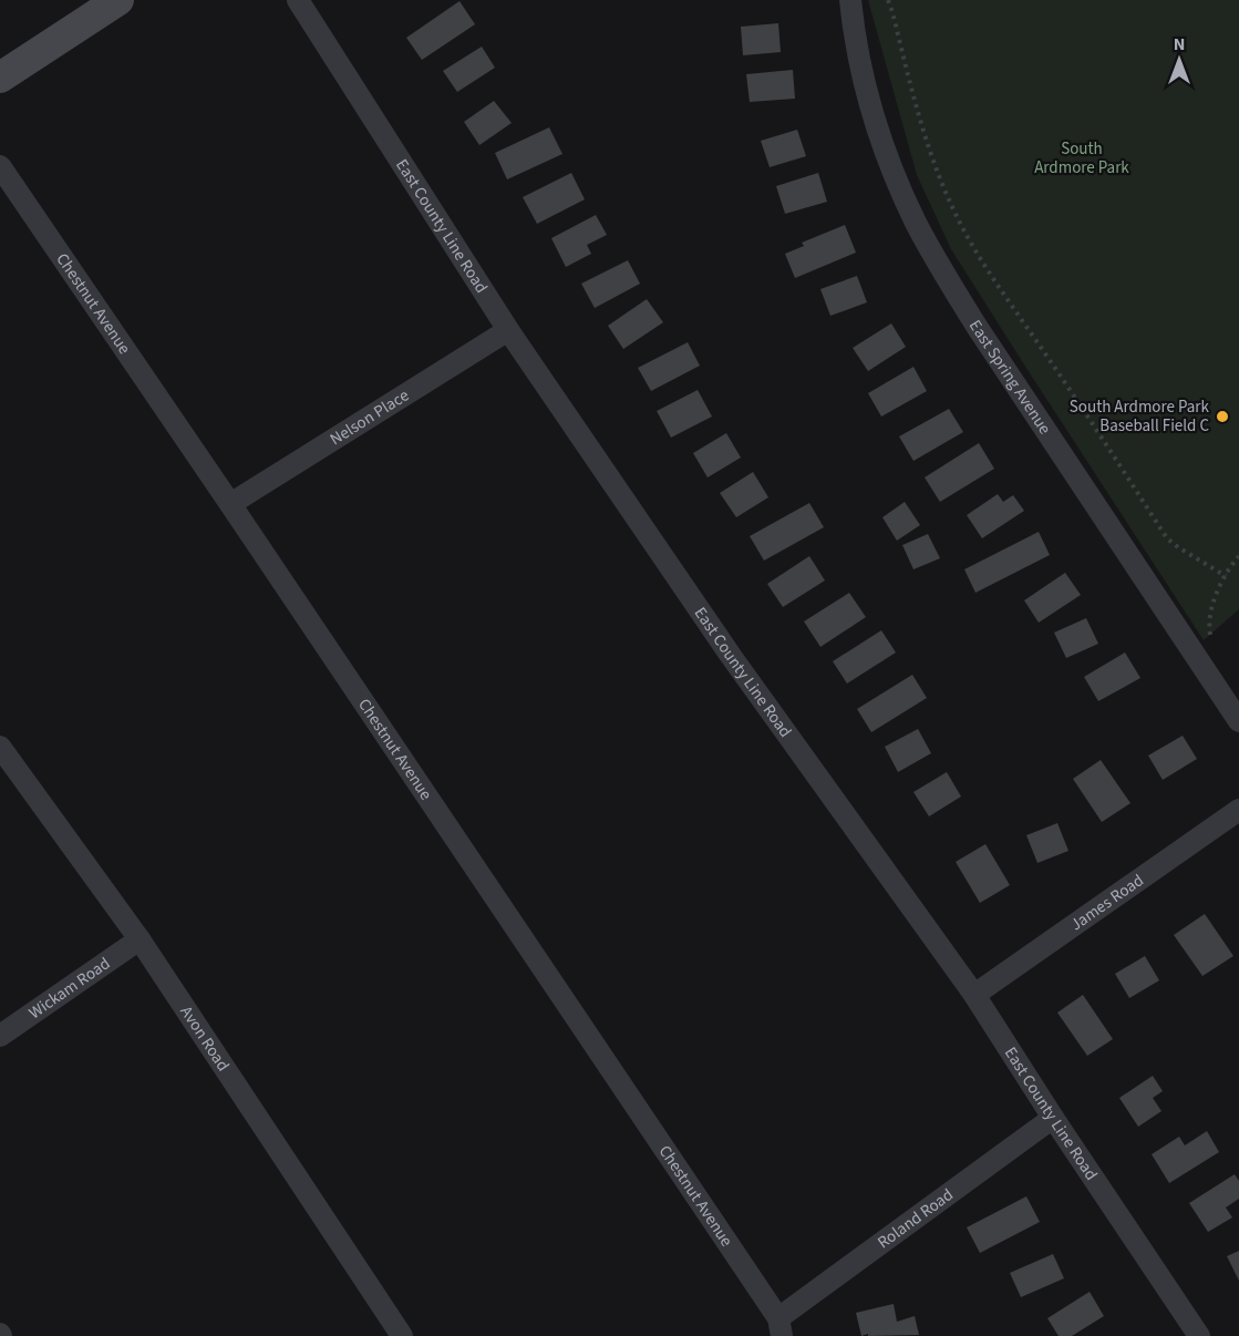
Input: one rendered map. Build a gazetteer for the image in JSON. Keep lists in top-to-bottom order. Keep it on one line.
{"streets":{"street":["East County Line Road","Chestnut Avenue","East Spring Avenue","Nelson Place","James Road","Wickam Road","Avon Road","Roland Road"]},"crossings":[["East County Line Road","Nelson Place"],["East County Line Road","James Road"],["East County Line Road","Roland Road"],["Chestnut Avenue","Nelson Place"],["Chestnut Avenue","Roland Road"],["Wickam Road","Avon Road"]],"parks":["South Ardmore Park"],"places":["South Ardmore Park Baseball Field C"],"north":"top"}
